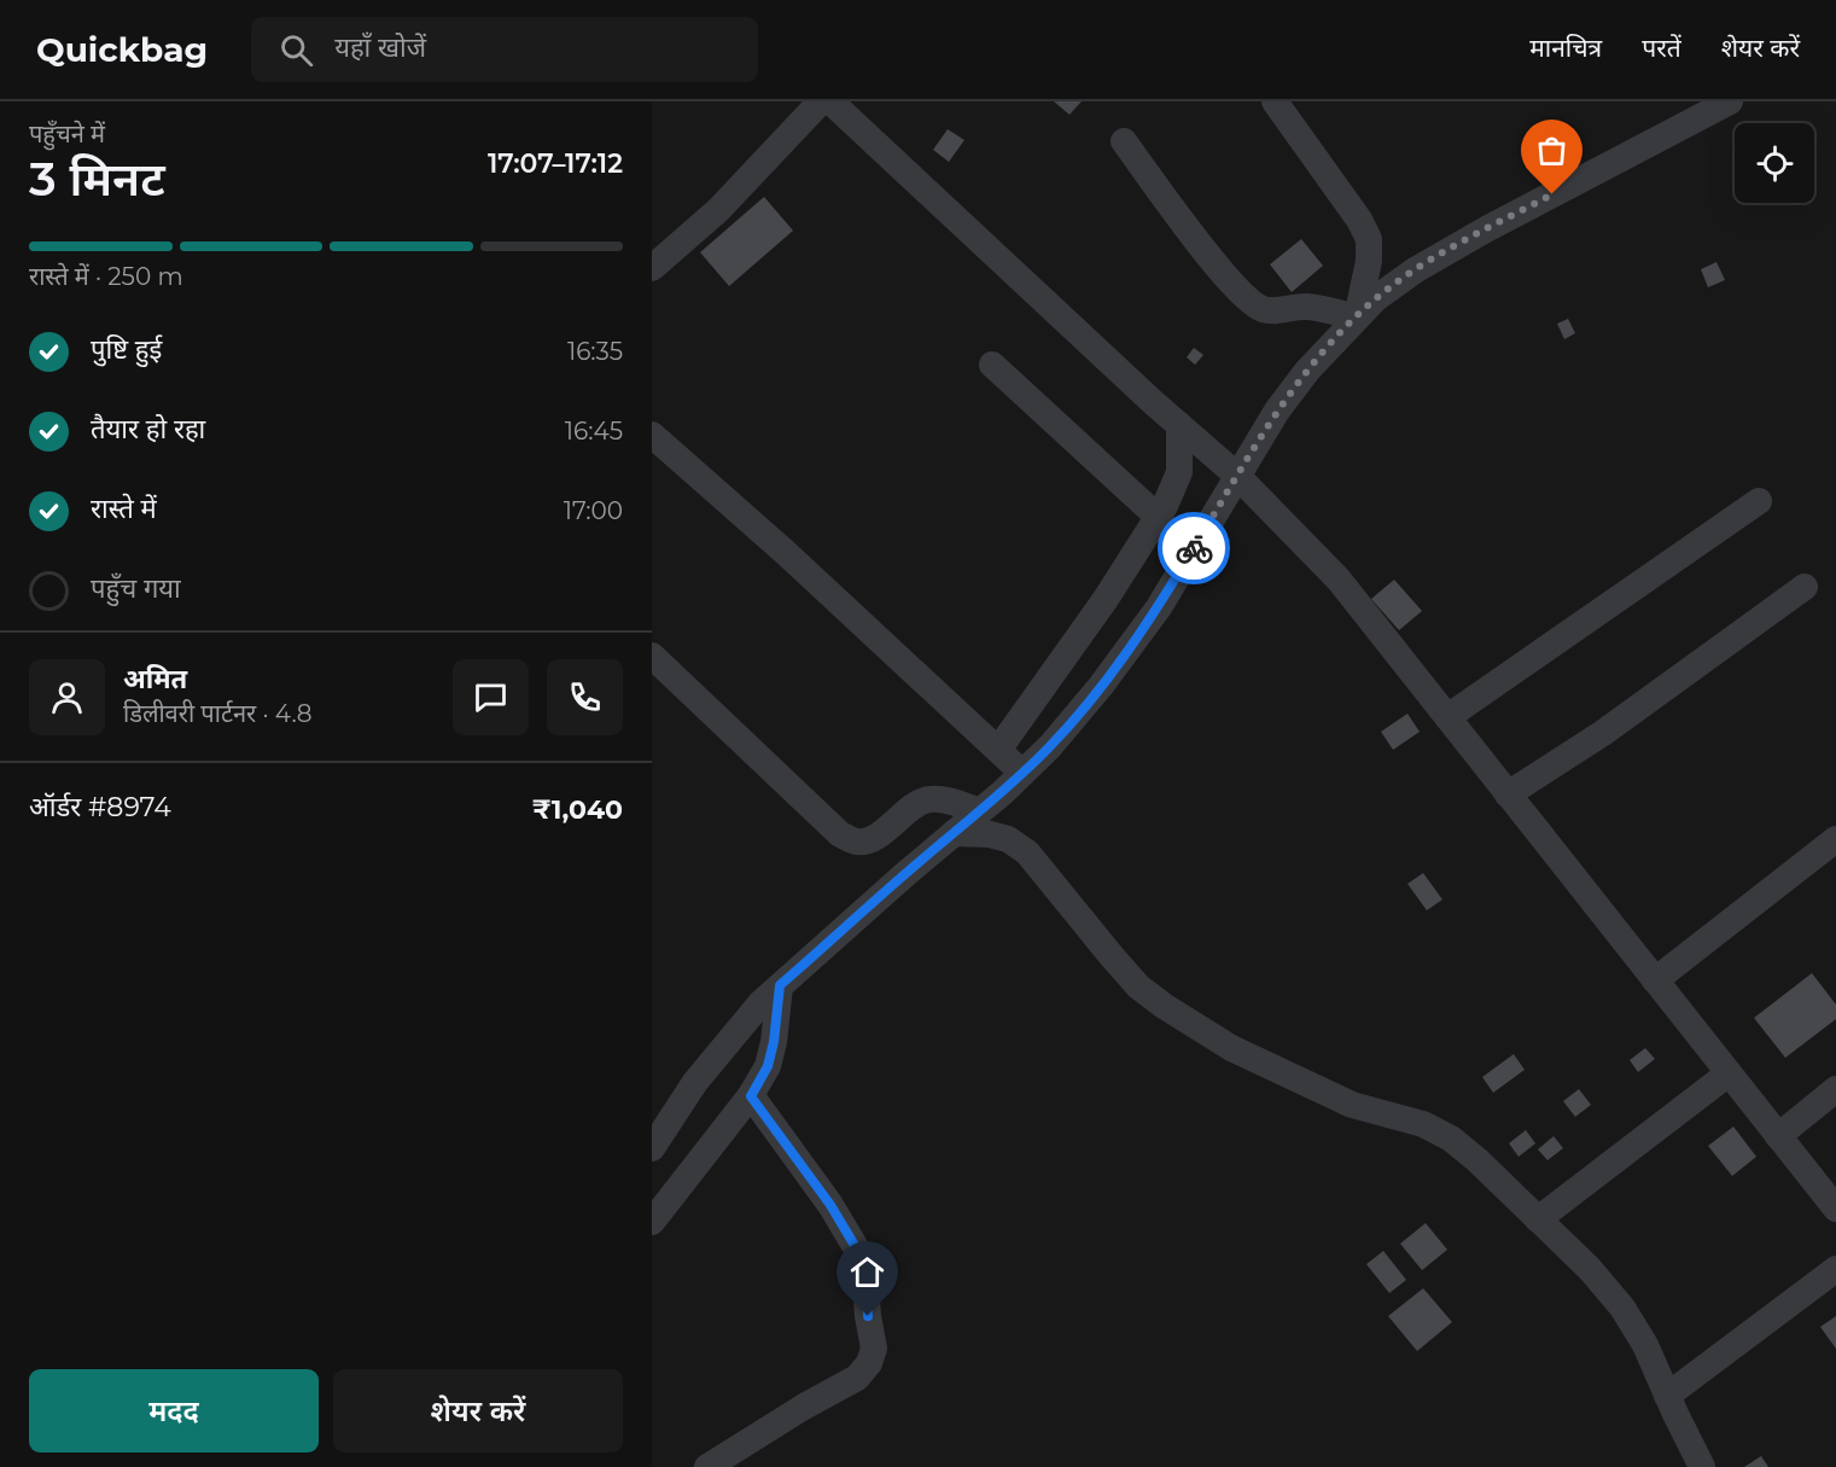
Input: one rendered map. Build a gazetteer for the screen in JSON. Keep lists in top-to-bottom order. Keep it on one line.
{"page":{"header":"Quickbag","search":"यहाँ खोजें","nav":["मानचित्र","परतें","शेयर करें"],"heading":["3 मिनट","पहुँचने में","17:07–17:12"],"panel":["अमित","डिलीवरी पार्टनर · 4.8","ऑर्डर #8974","₹1,040"],"bar":"रास्ते में · 250 m","list":[["पुष्टि हुई","16:35"],["तैयार हो रहा","16:45"],["रास्ते में","17:00"],"पहुँच गया"],"buttons":["मदद","शेयर करें"]}}
